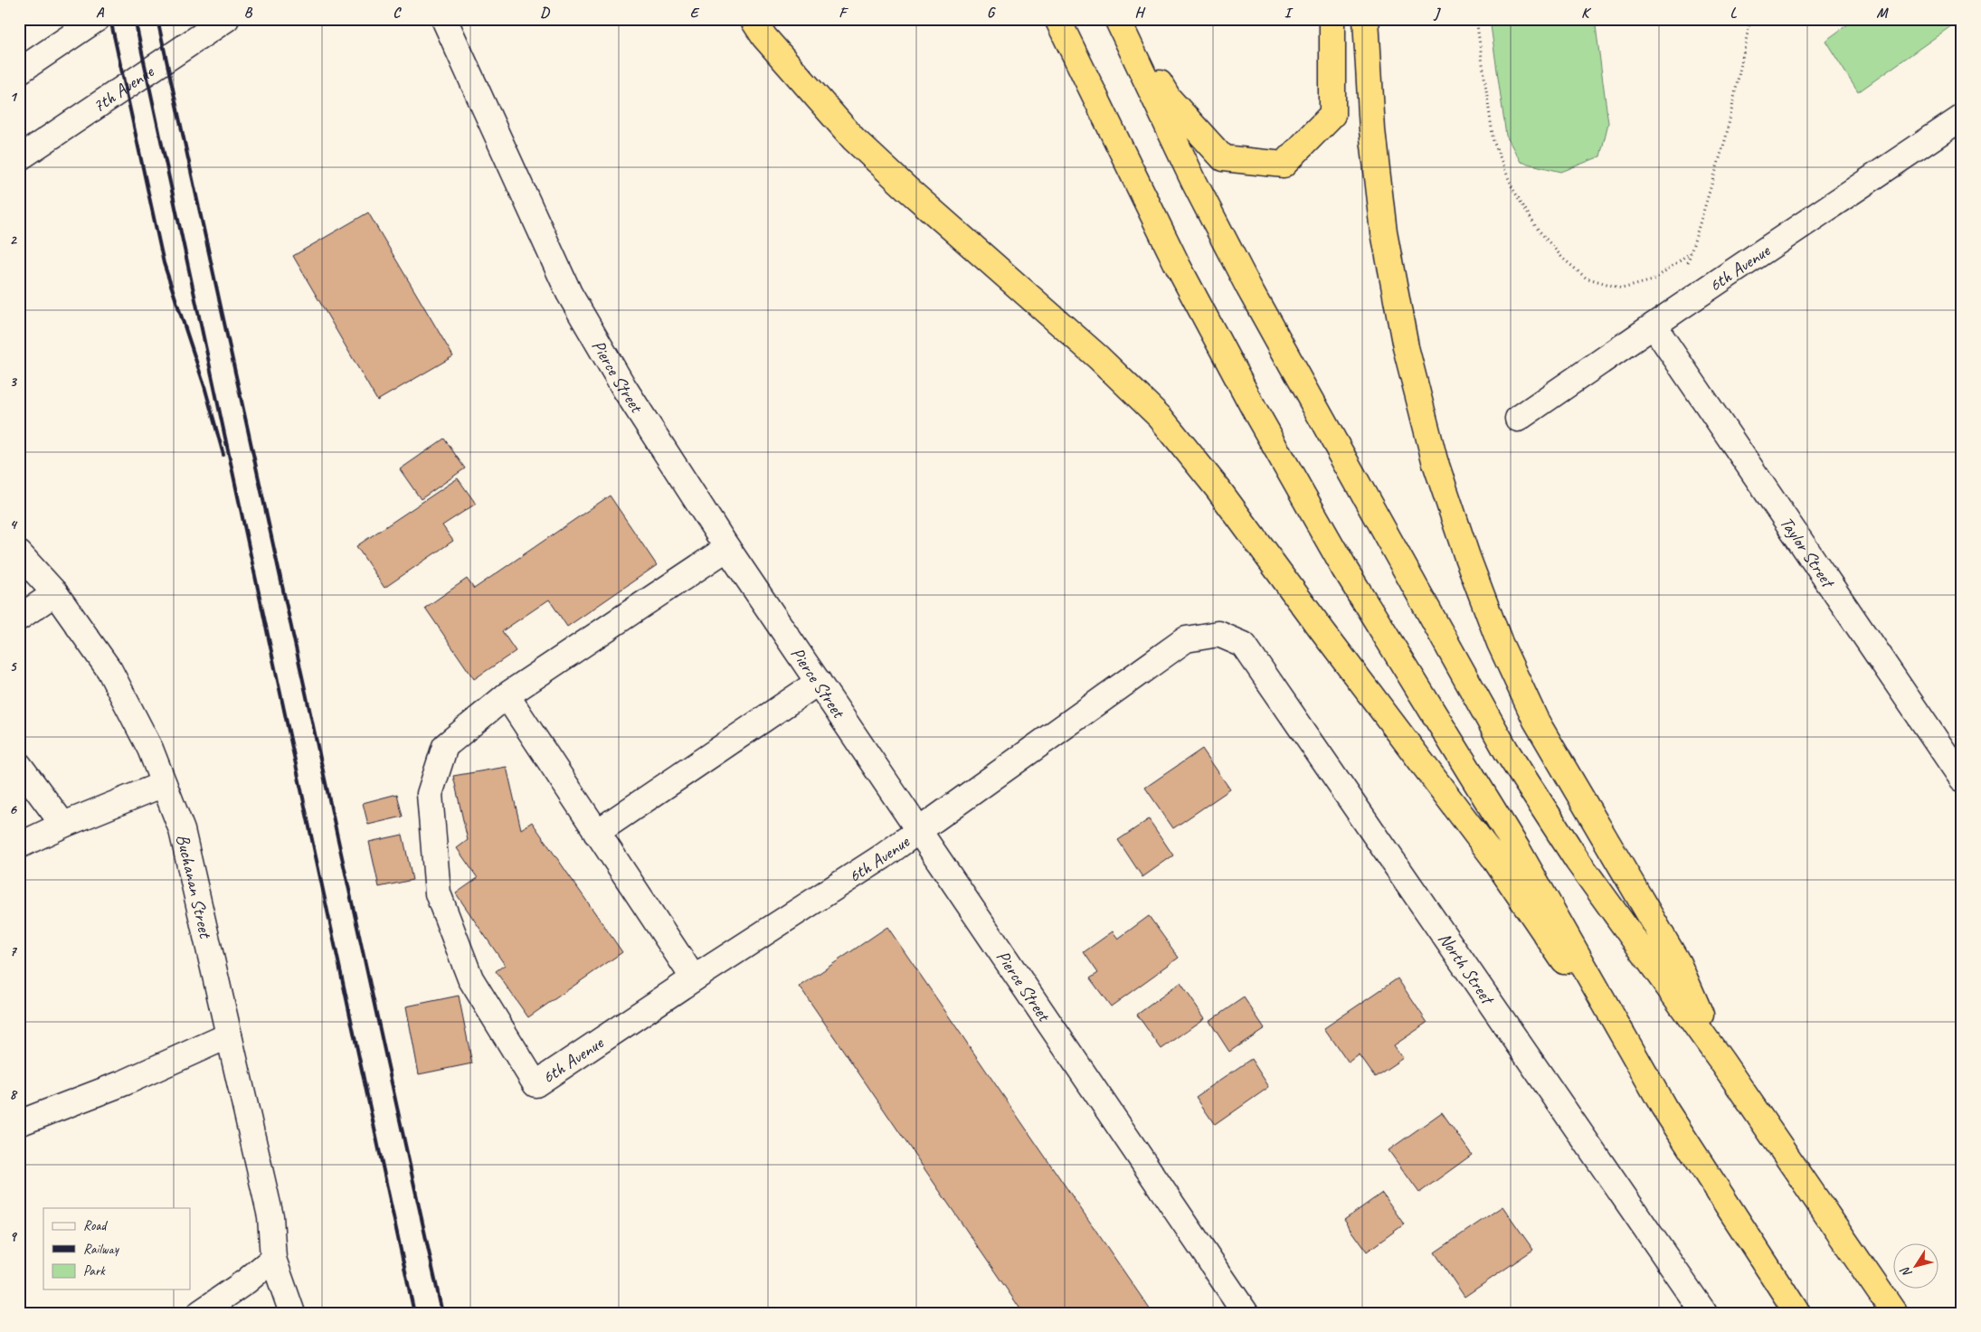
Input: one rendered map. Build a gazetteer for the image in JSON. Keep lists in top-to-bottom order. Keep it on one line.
{"streets":{"street":["7th Avenue","6th Avenue","Pierce Street","Taylor Street","Buchanan Street","North Street"]},"crossings":[["6th Avenue","Pierce Street"],["6th Avenue","Taylor Street"],["6th Avenue","North Street"]],"legend":["Road","Railway","Park"],"north":"bottom left","grid":{"columns":["A","B","C","D","E","F","G","H","I","J","K","L","M"],"rows":["1","2","3","4","5","6","7","8","9"]}}
